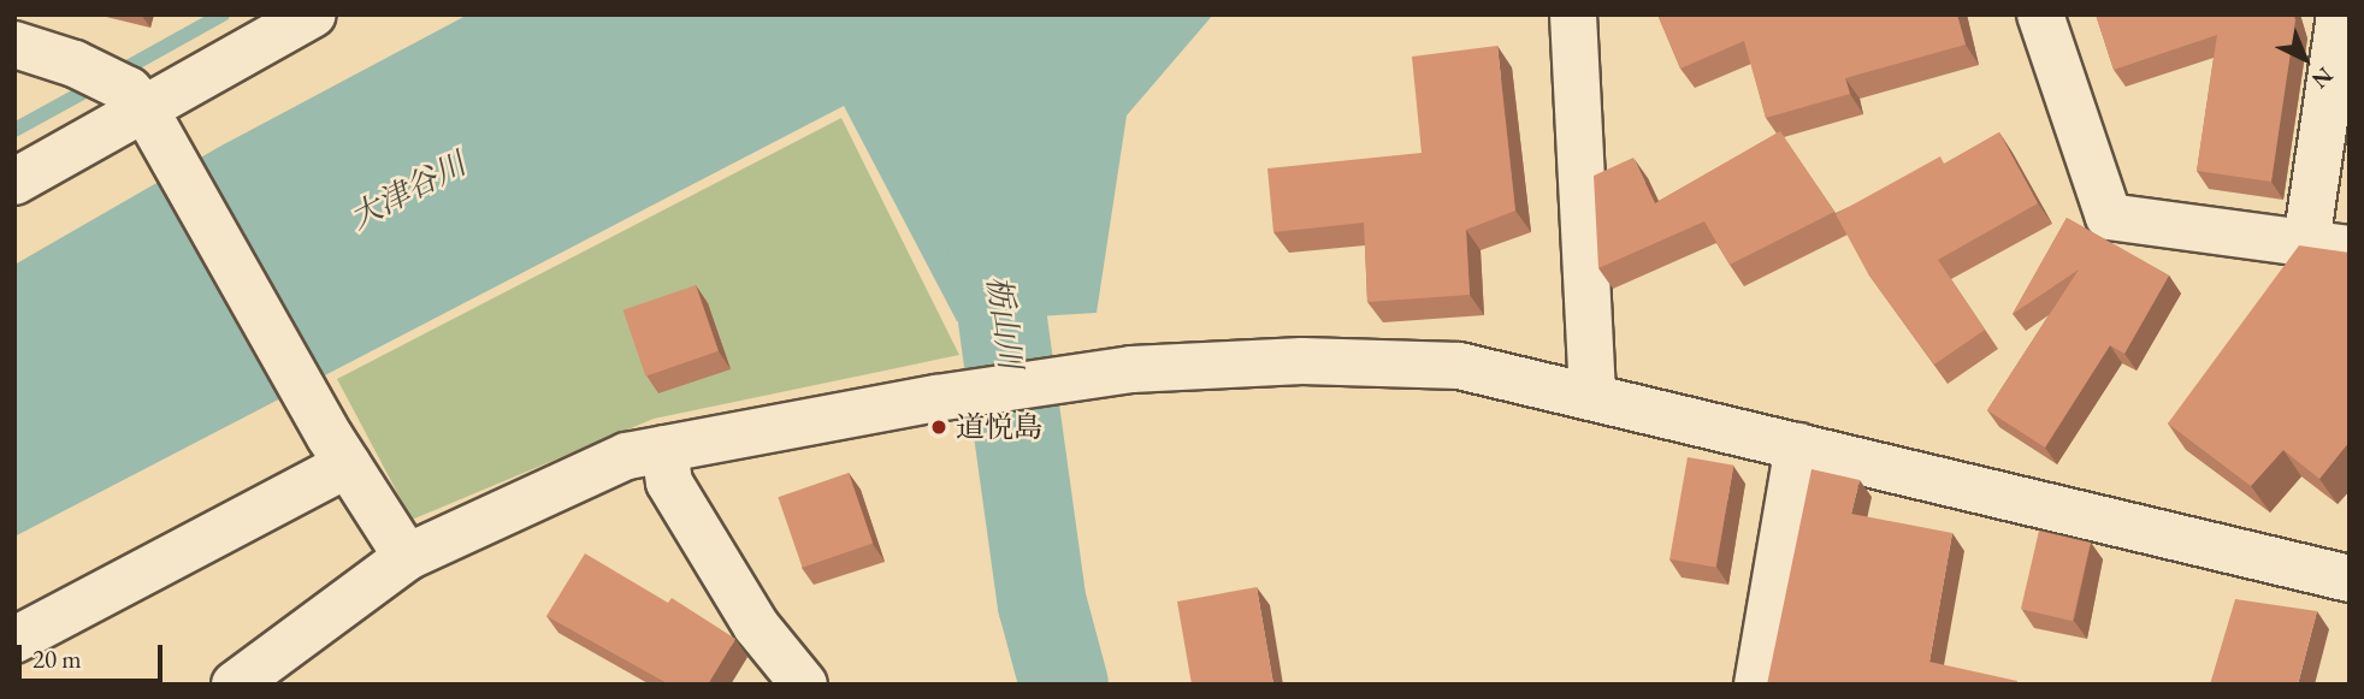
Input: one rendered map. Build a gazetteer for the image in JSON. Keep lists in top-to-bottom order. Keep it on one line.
{"water":["大津谷川","栃山川"],"places":["道悦島"],"scale_bar":"20 m","north":"bottom right"}
